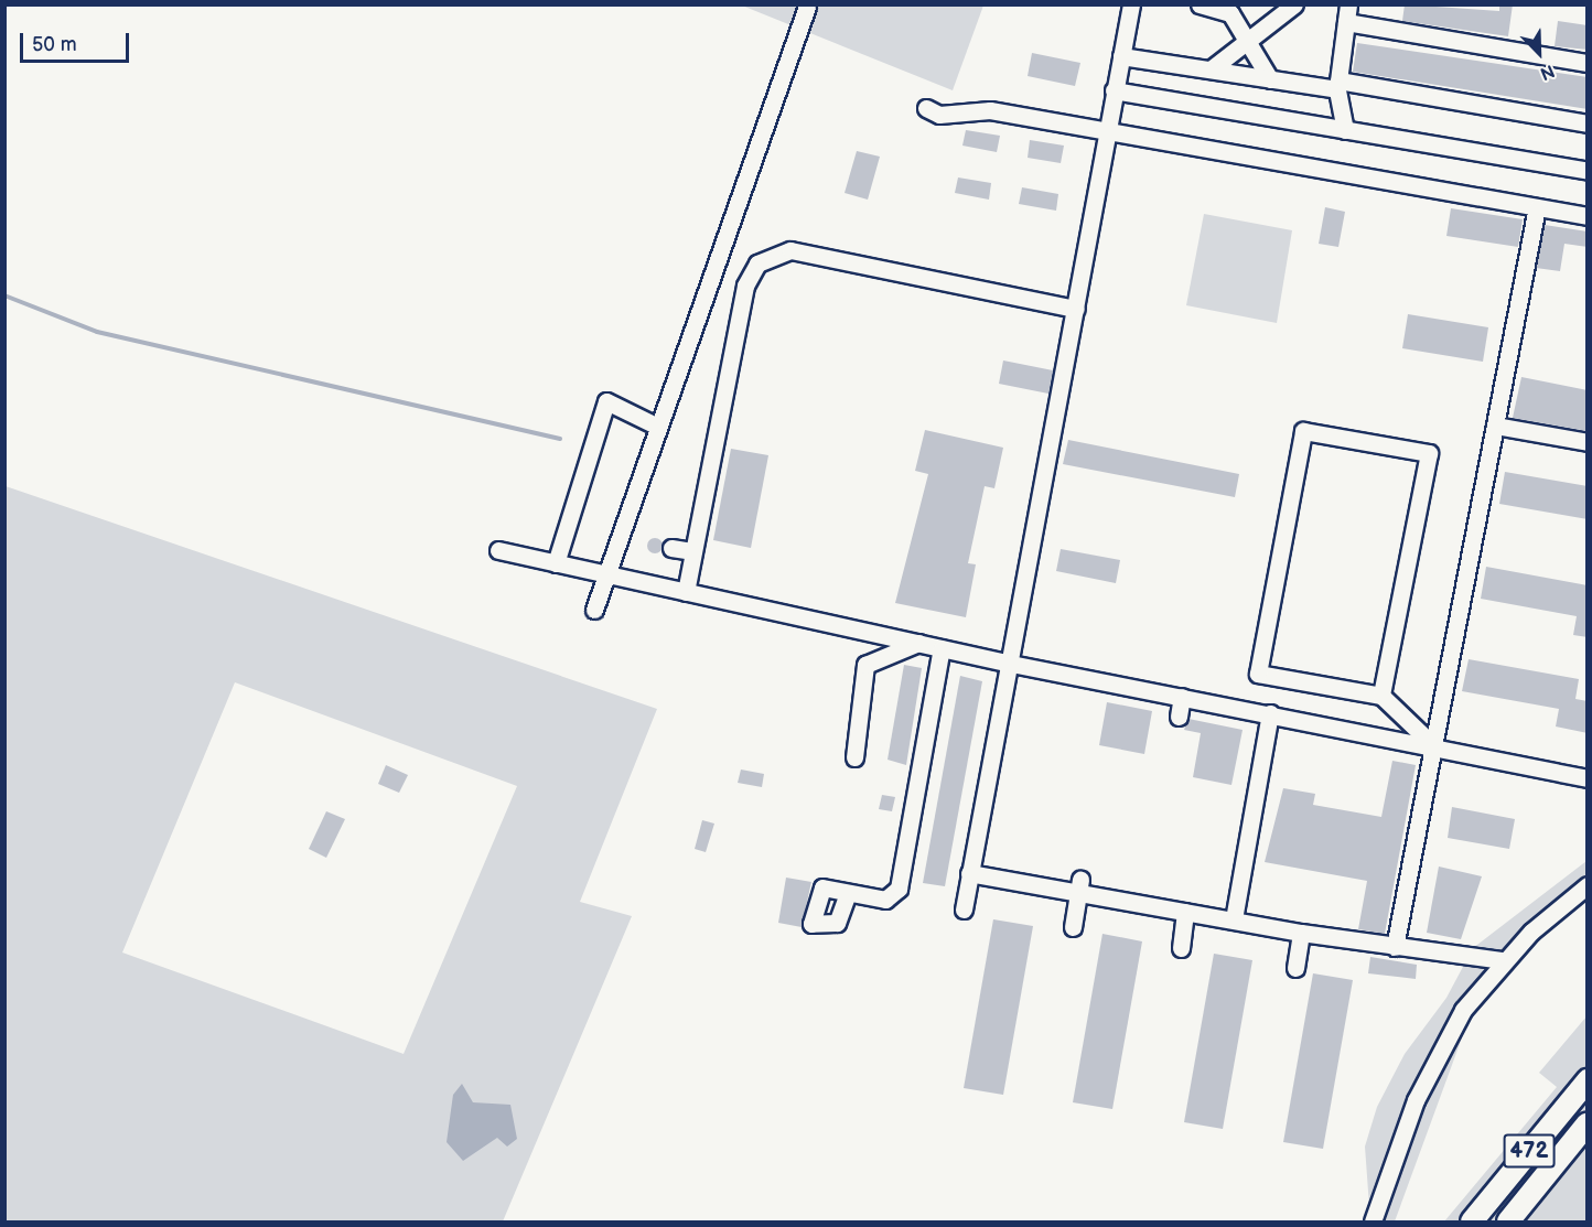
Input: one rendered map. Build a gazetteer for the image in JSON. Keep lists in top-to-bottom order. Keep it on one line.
{"streets":{"main road":["472"]},"scale_bar":"50 m","north":"bottom right"}
